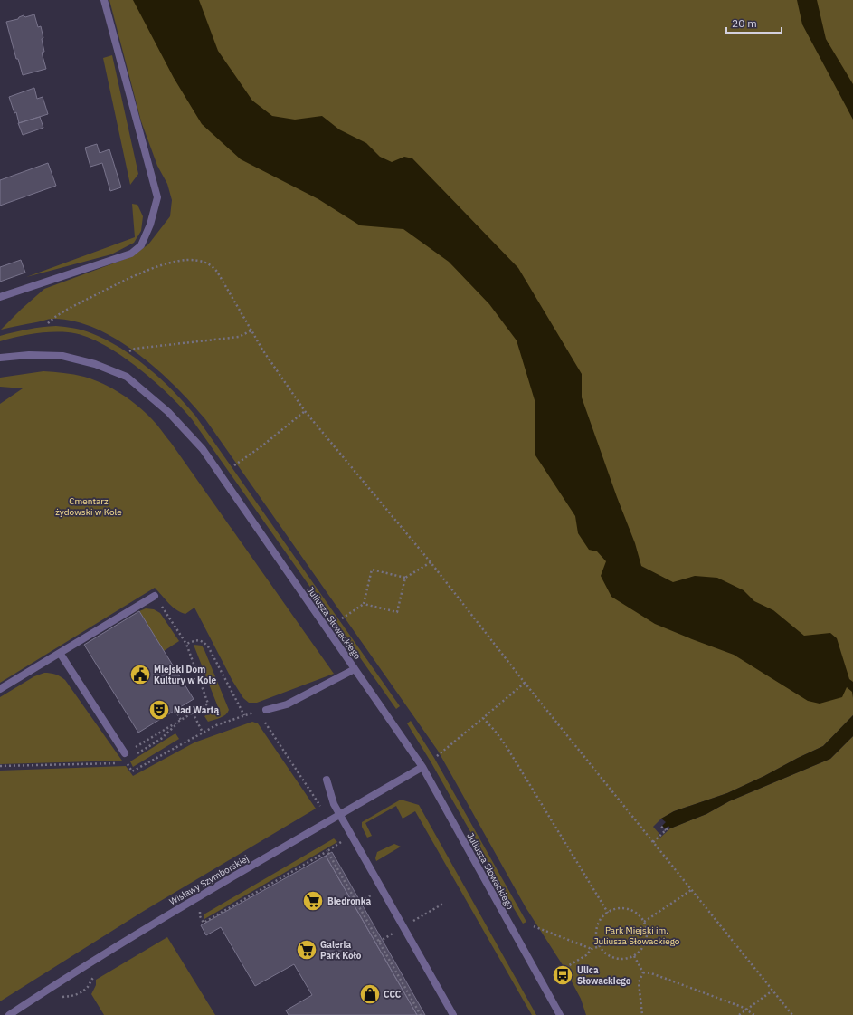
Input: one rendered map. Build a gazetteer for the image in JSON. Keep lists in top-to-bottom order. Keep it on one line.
{"streets":{"street":["Juliusza Słowackiego","Wisławy Szymborskiej"]},"crossings":[["Juliusza Słowackiego","Wisławy Szymborskiej"]],"parks":["Cmentarz żydowski w Kole","Park Miejski im. Juliusza Słowackiego"],"places":{"public building":["Miejski Dom Kultury w Kole"],"theatre":["Nad Wartą"],"supermarket":["Biedronka","Galeria Park Koło"],"bus stop":["Ulica Słowackiego"],"shop":["CCC"]},"scale_bar":"20 m"}
